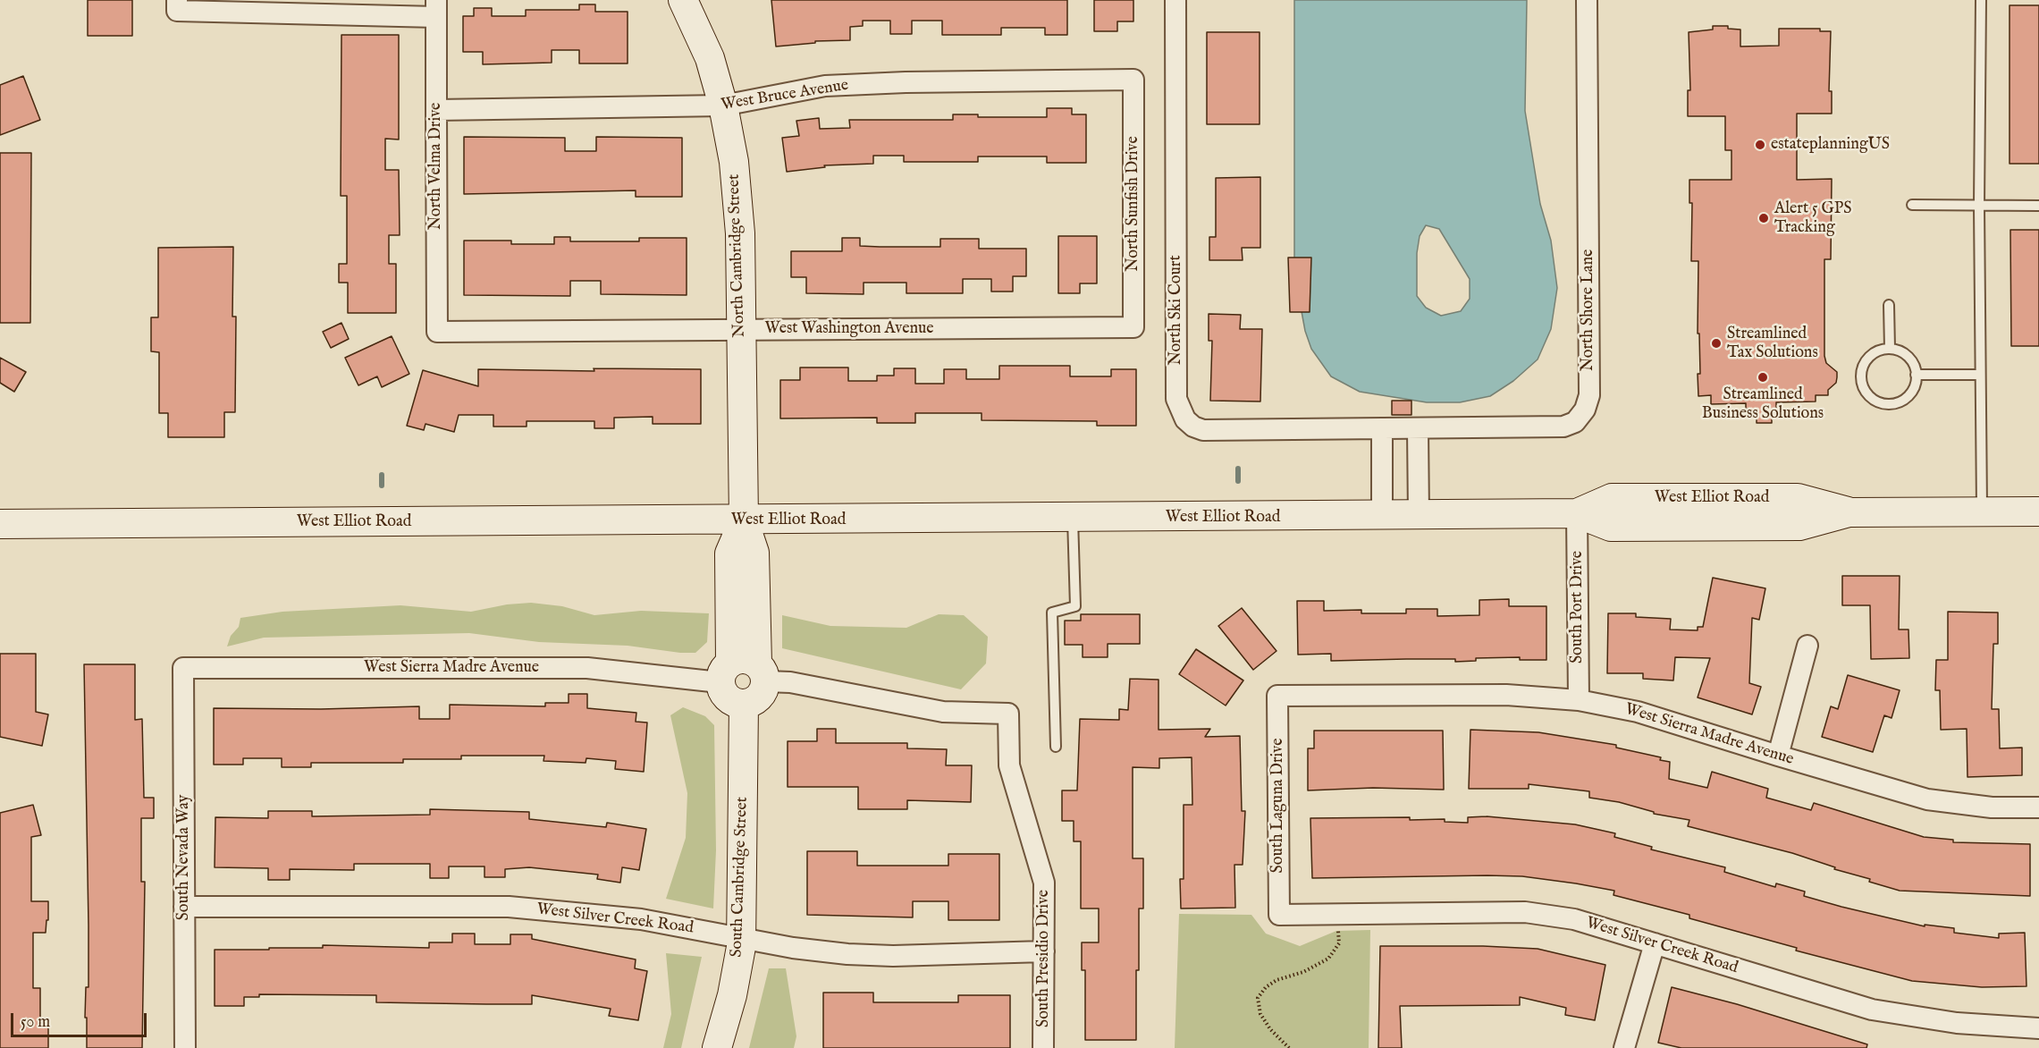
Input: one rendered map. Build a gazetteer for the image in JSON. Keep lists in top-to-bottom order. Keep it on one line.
{"streets":{"main road":["North Cambridge Street","West Elliot Road","South Cambridge Street"],"street":["West Bruce Avenue","North Velma Drive","North Sunfish Drive","North Ski Court","North Shore Lane","West Washington Avenue","South Port Drive","West Sierra Madre Avenue","South Laguna Drive","South Nevada Way","West Silver Creek Road","South Presidio Drive"]},"crossings":[["West Bruce Avenue","North Velma Drive"],["West Bruce Avenue","North Sunfish Drive"],["West Bruce Avenue","North Cambridge Street"],["North Velma Drive","West Washington Avenue"],["North Sunfish Drive","West Washington Avenue"],["North Cambridge Street","West Washington Avenue"],["North Cambridge Street","West Elliot Road"],["North Ski Court","North Shore Lane"],["West Elliot Road","South Port Drive"],["South Port Drive","West Sierra Madre Avenue"],["West Sierra Madre Avenue","South Laguna Drive"],["West Sierra Madre Avenue","South Nevada Way"],["West Sierra Madre Avenue","South Cambridge Street"],["West Sierra Madre Avenue","South Presidio Drive"],["South Laguna Drive","West Silver Creek Road"],["South Nevada Way","West Silver Creek Road"],["South Cambridge Street","West Silver Creek Road"],["West Silver Creek Road","South Presidio Drive"]],"places":["estateplanningUS","Alert 5 GPS Tracking","Streamlined Tax Solutions","Streamlined Business Solutions"],"scale_bar":"50 m"}
